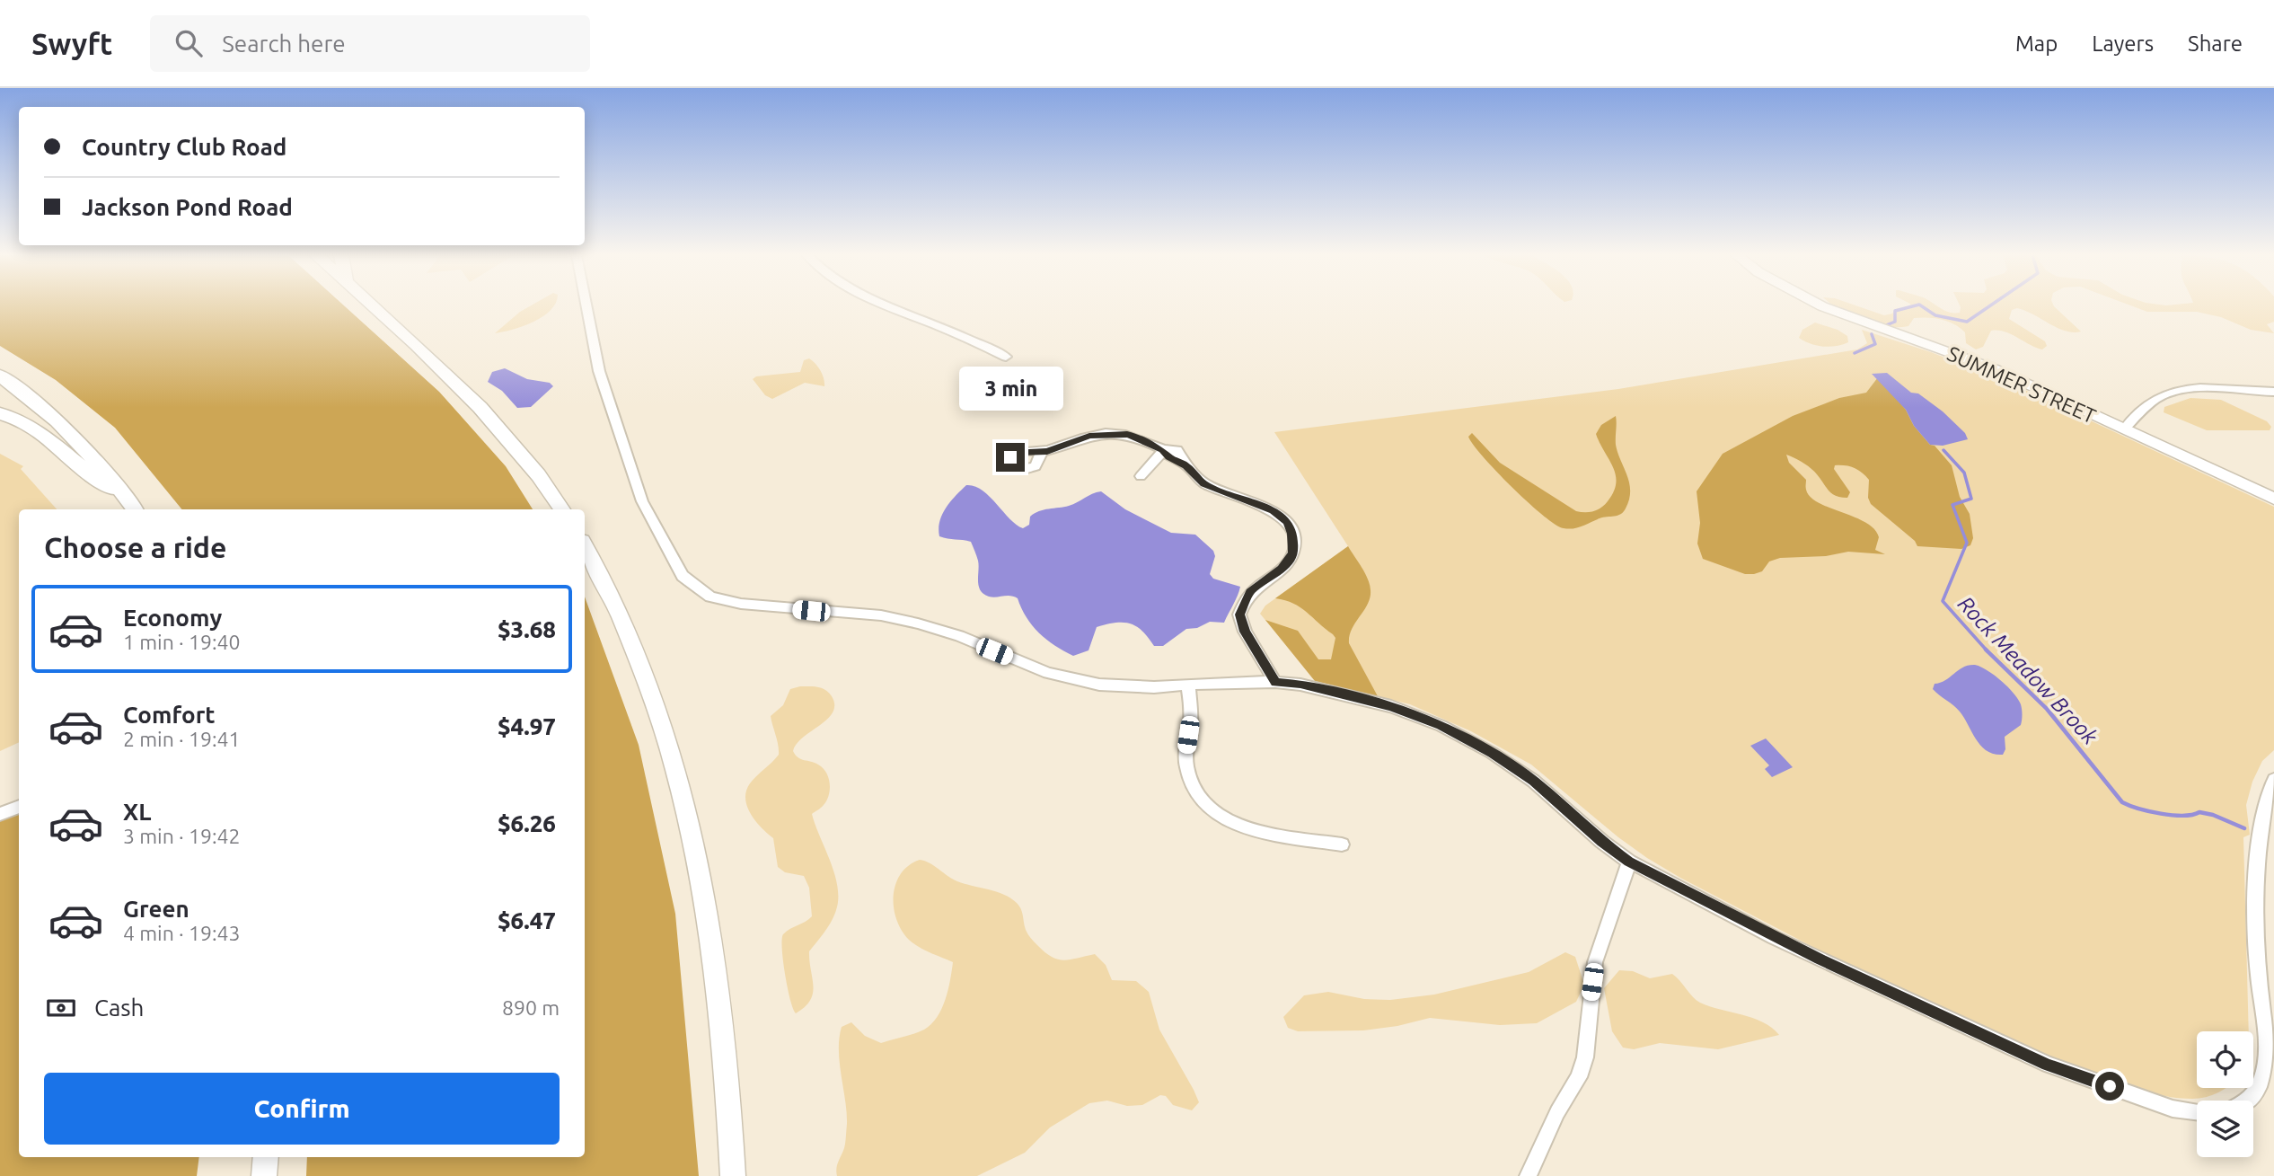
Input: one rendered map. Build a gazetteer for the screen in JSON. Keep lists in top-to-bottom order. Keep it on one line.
{"streets":{"main road":["SUMMER STREET"]},"water":["Rock Meadow Brook"],"page":{"header":"Swyft","search":"Search here","nav":["Map","Layers","Share"],"banner":["Country Club Road","Jackson Pond Road"],"bubble":"3 min","heading":"Choose a ride","list":[{"name":"Economy","note":"1 min · 19:40","value":"$3.68"},{"name":"Comfort","note":"2 min · 19:41","value":"$4.97"},{"name":"XL","note":"3 min · 19:42","value":"$6.26"},{"name":"Green","note":"4 min · 19:43","value":"$6.47"}],"pay":["Cash","890 m"],"buttons":"Confirm"}}
